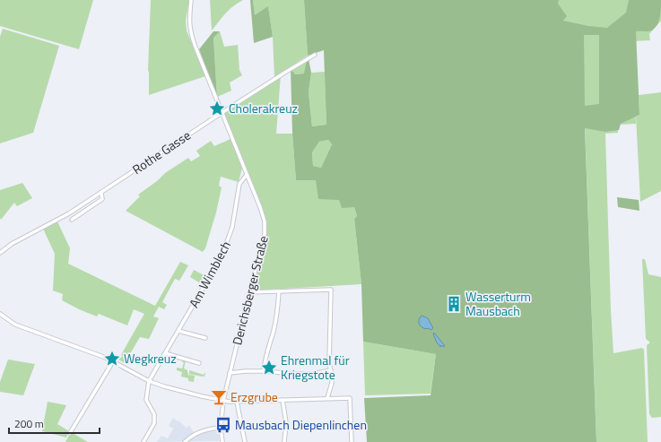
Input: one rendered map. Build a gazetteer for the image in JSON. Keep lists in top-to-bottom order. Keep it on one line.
{"streets":{"street":["Rothe Gasse","Am Wimblech","Derichsberger Straße"]},"crossings":[["Rothe Gasse","Derichsberger Straße"],["Am Wimblech","Derichsberger Straße"]],"places":{"place":["Cholerakreuz","Wegkreuz","Ehrenmal für Kriegstote"],"building":["Wasserturm Mausbach"],"bar":["Erzgrube"],"bus stop":["Mausbach Diepenlinchen"]},"scale_bar":"200 m"}
